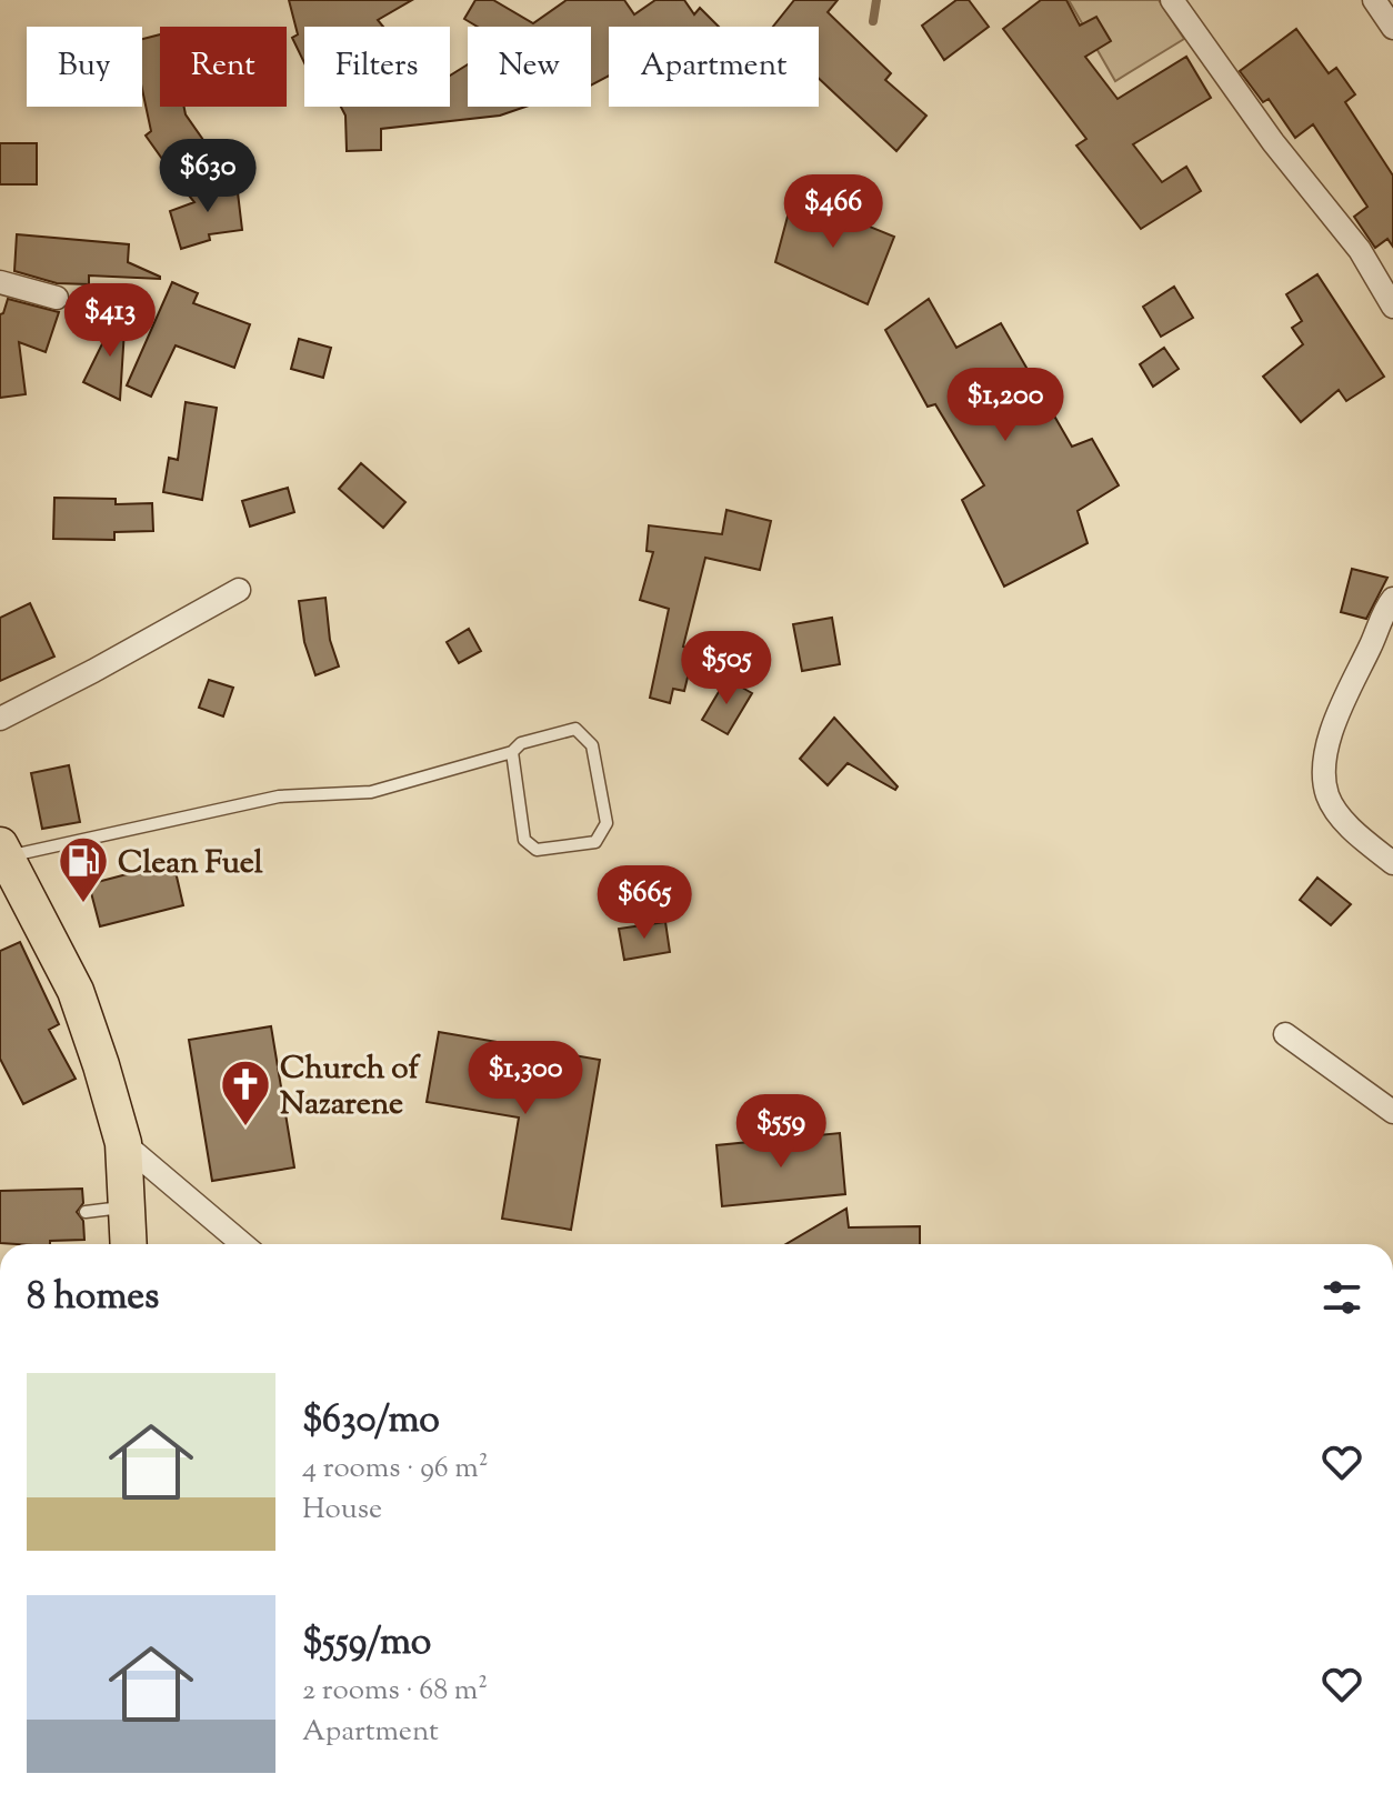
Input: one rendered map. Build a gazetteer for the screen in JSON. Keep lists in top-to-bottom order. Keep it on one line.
{"places":{"fuel station":["Clean Fuel"],"church":["Church of Nazarene"]},"page":{"chip":["Buy","Rent","Filters","New","Apartment"],"price":["$630","$466","$413","$1,200","$505","$665","$1,300","$559"],"heading":"8 homes","list":[{"name":"$630/mo","note":"4 rooms · 96 m² · House"},{"name":"$559/mo","note":"2 rooms · 68 m² · Apartment"}]}}
